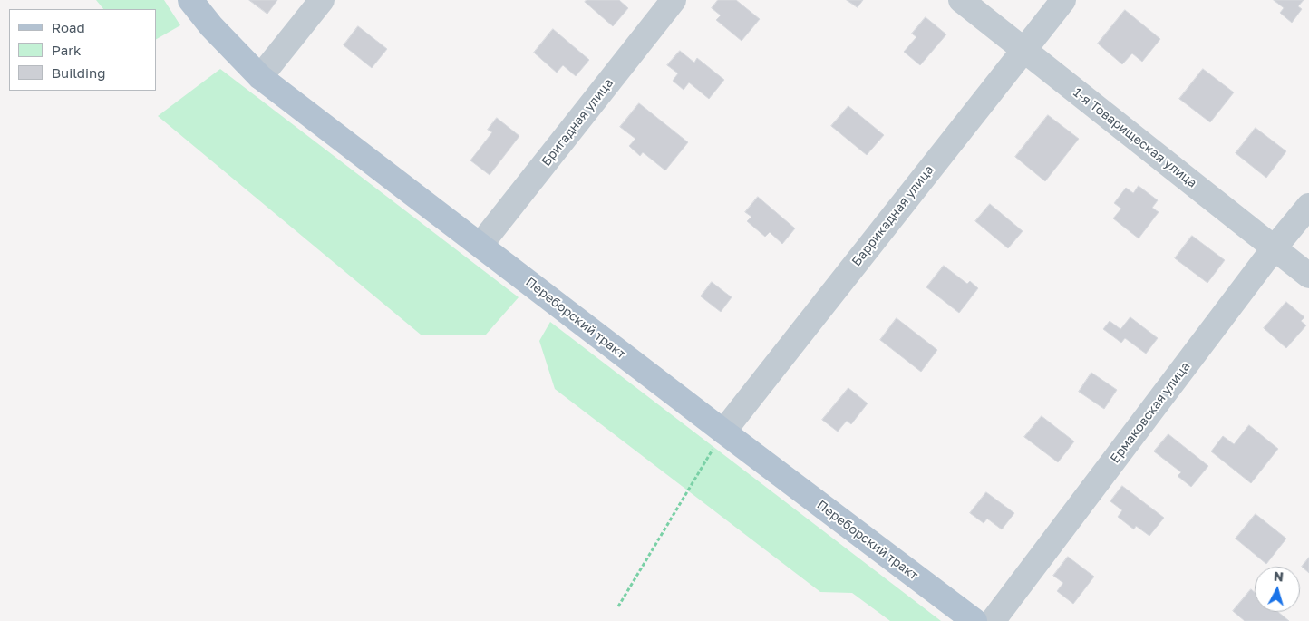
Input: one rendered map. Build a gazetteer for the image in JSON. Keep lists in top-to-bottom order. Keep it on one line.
{"streets":{"main road":["Переборский тракт"],"street":["Бригадная улица","1-я Товарищеская улица","Баррикадная улица","Ермаковская улица"]},"crossings":[["Бригадная улица","Переборский тракт"],["1-я Товарищеская улица","Баррикадная улица"],["1-я Товарищеская улица","Ермаковская улица"],["Баррикадная улица","Переборский тракт"]],"legend":["Road","Park","Building"],"north":"top"}
